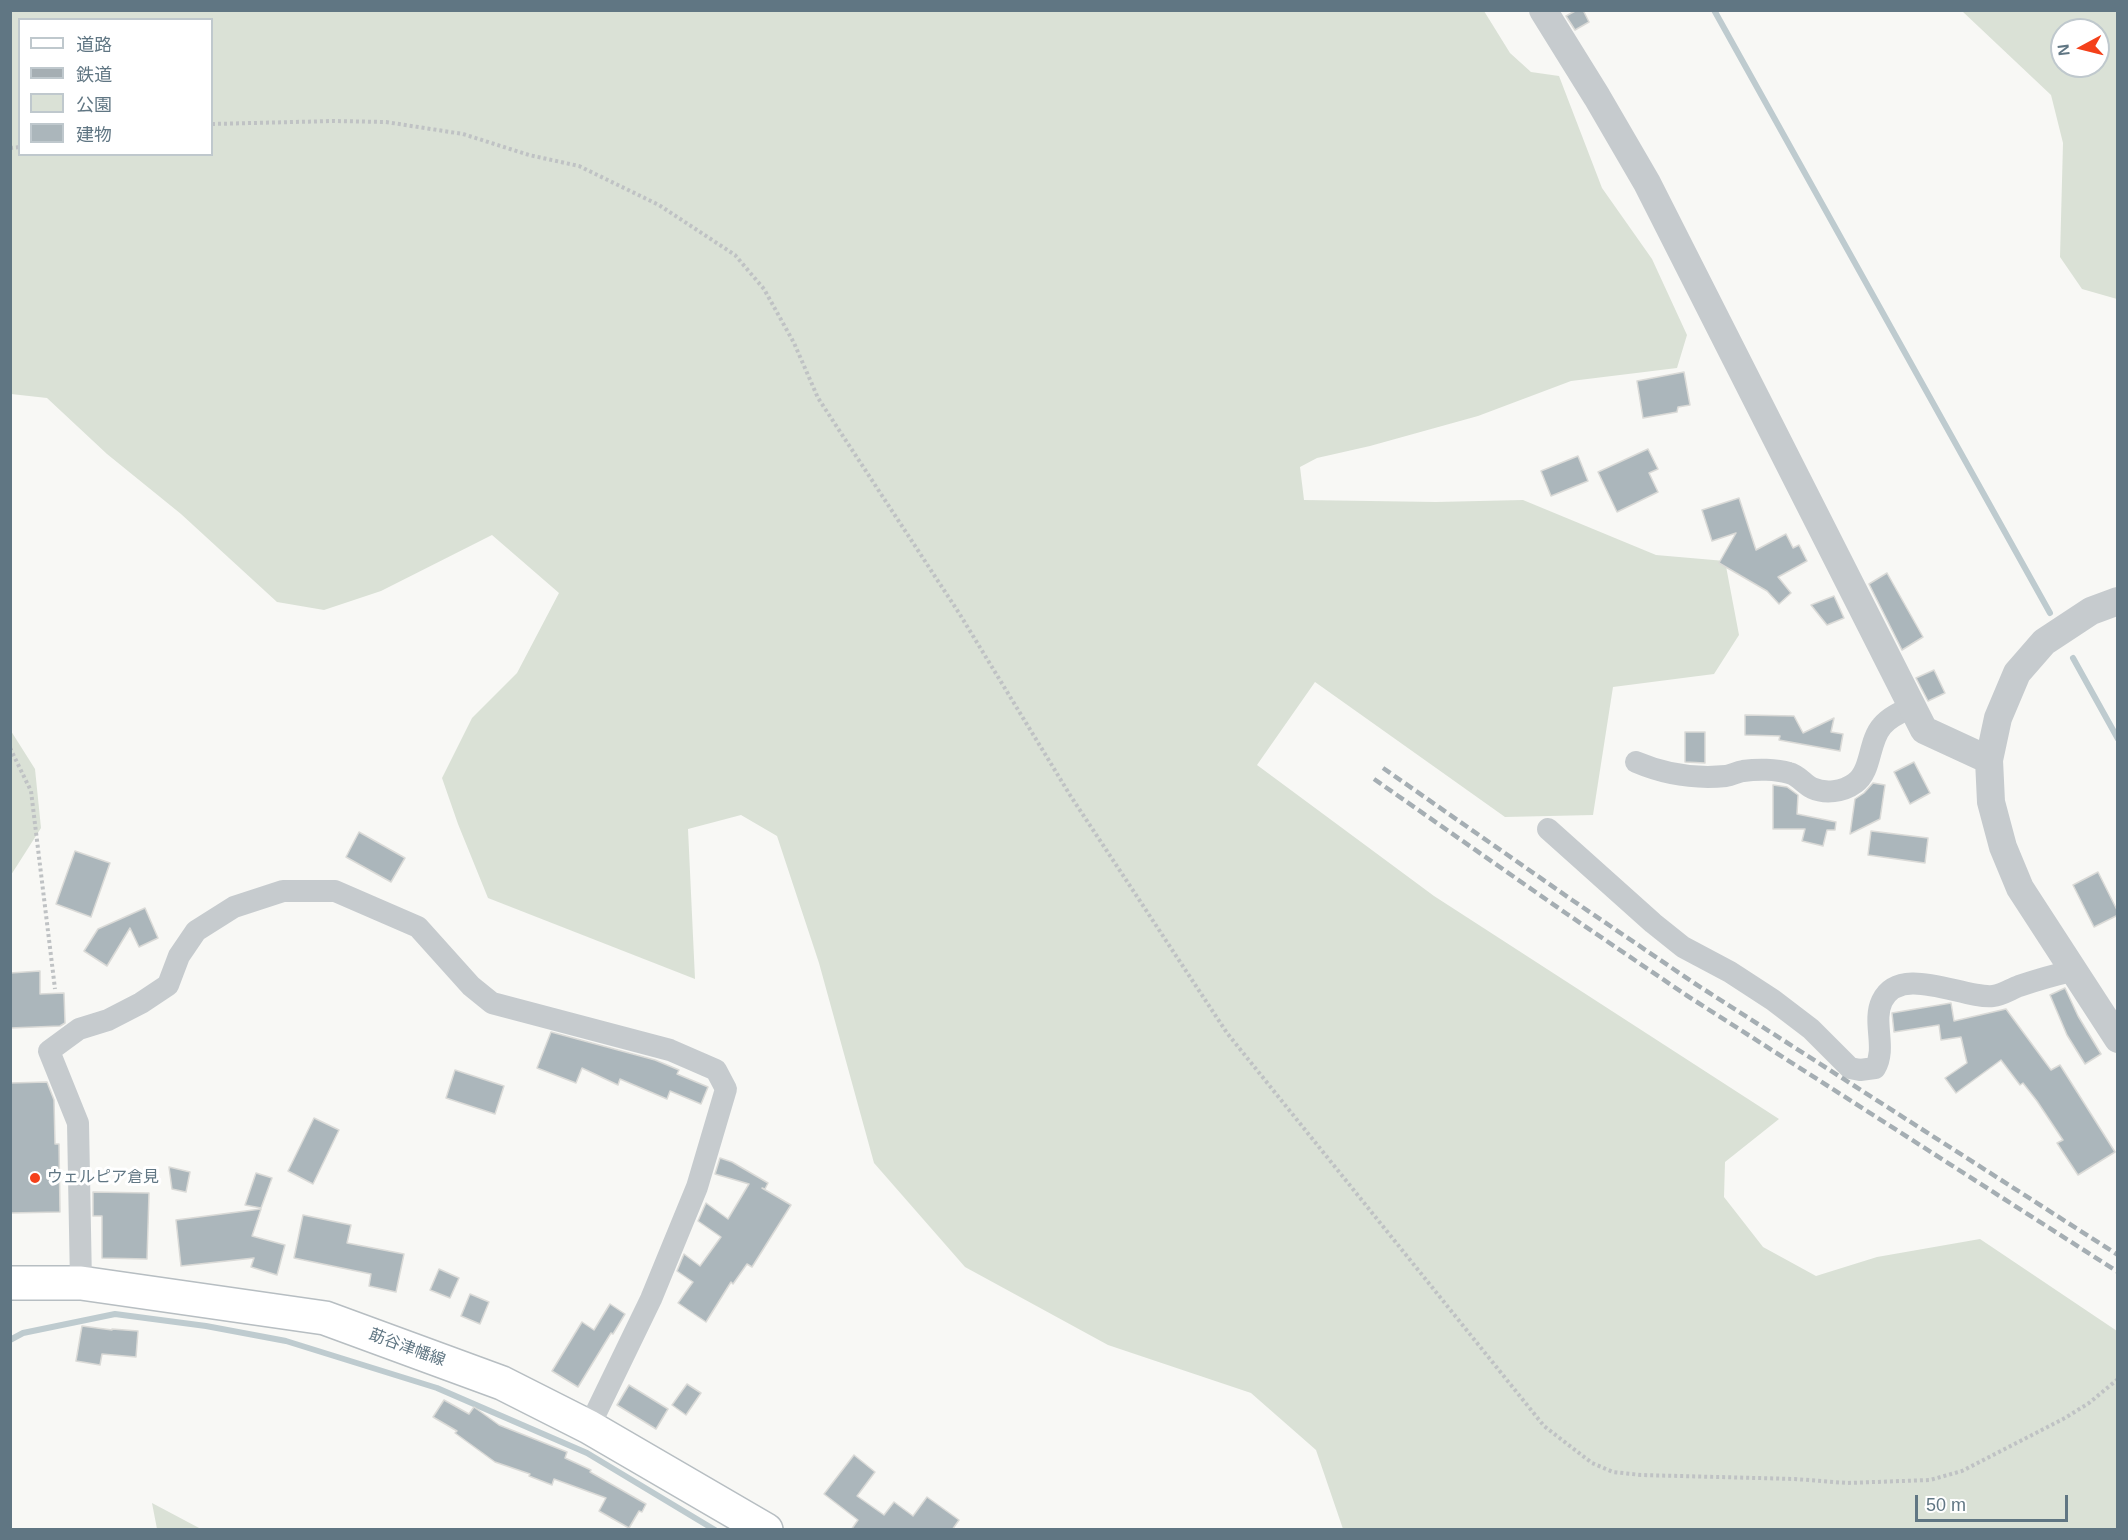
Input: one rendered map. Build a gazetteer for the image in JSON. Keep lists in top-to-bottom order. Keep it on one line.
{"streets":{"main road":["莇谷津幡線"]},"places":["ウェルピア倉見"],"legend":["道路","鉄道","公園","建物"],"scale_bar":"50 m","north":"left"}
